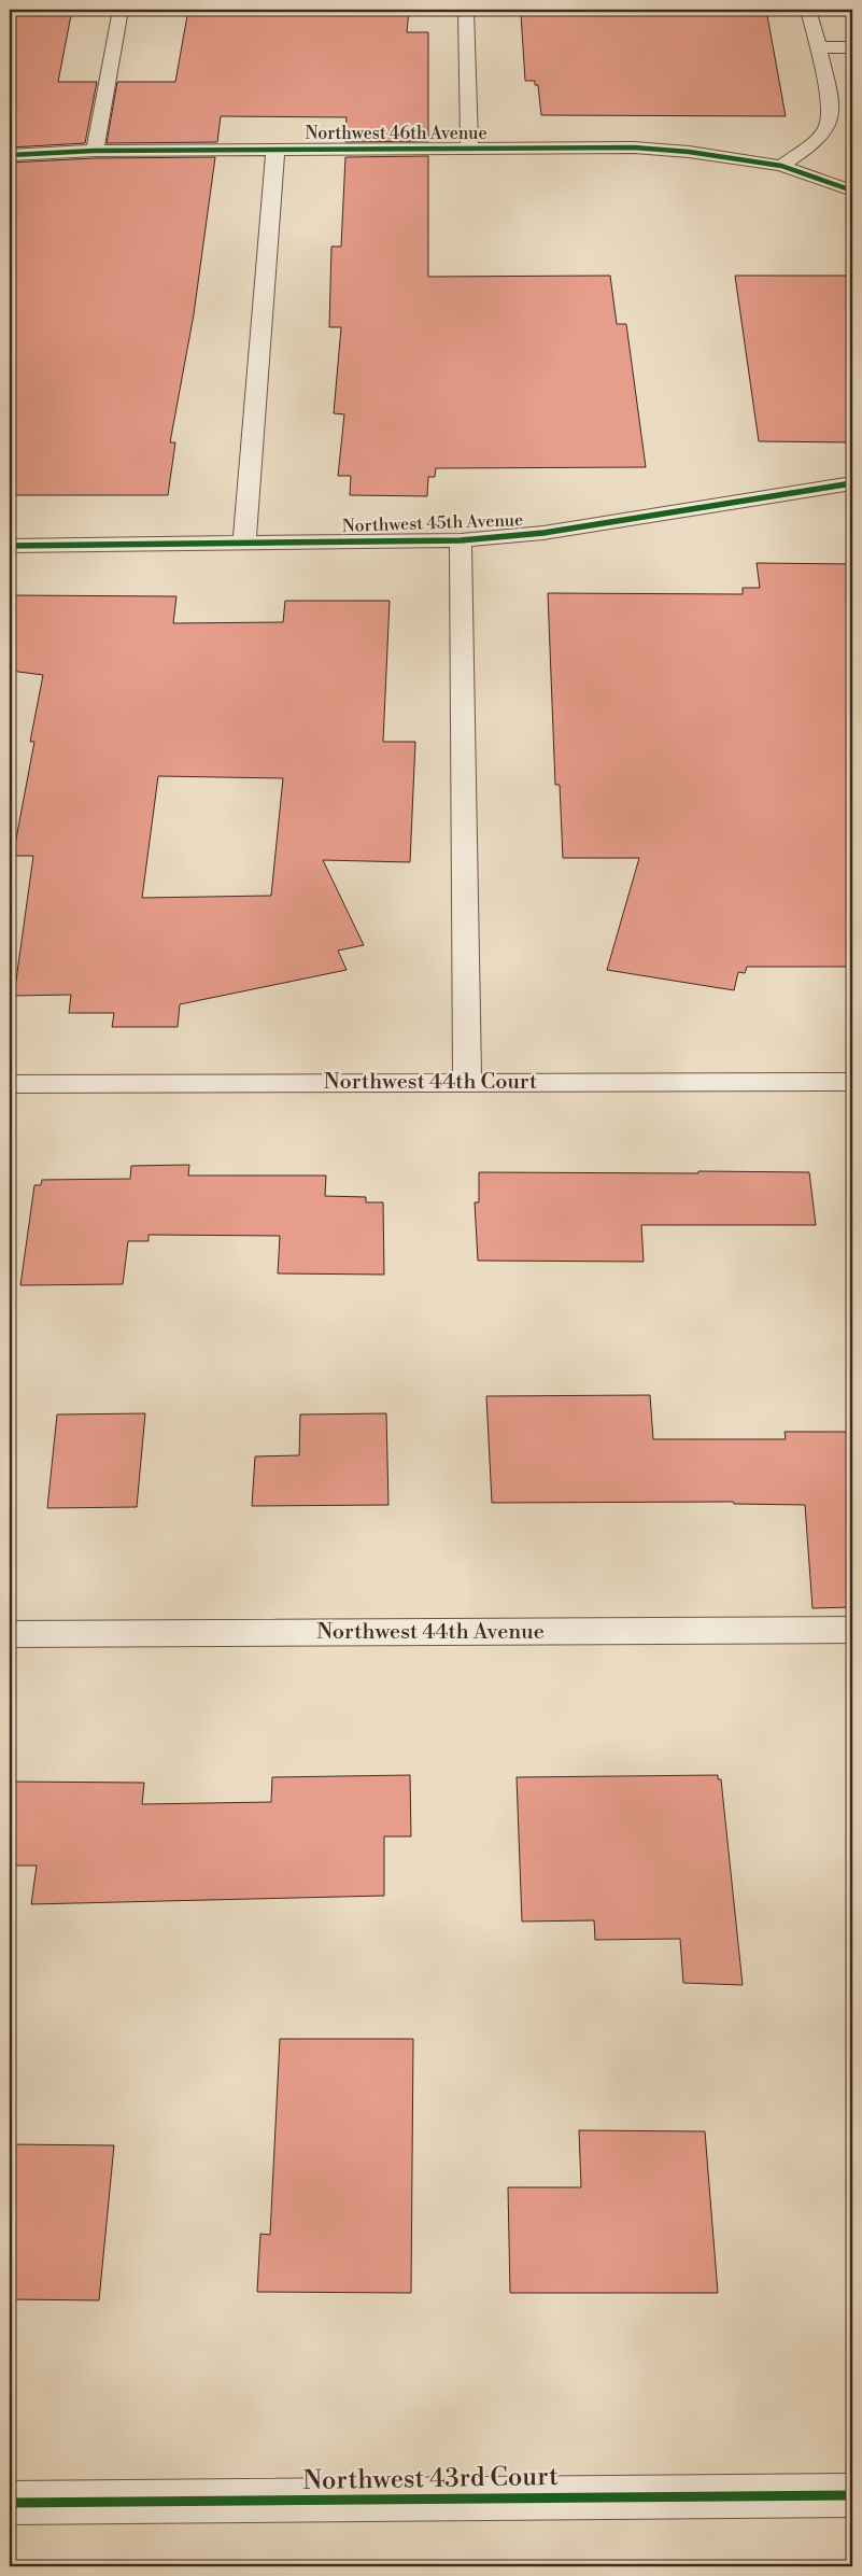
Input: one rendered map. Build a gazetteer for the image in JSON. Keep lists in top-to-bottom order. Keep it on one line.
{"streets":{"street":["Northwest 46th Avenue","Northwest 45th Avenue","Northwest 44th Court","Northwest 44th Avenue","Northwest 43rd Court"]},"crossings":[["Northwest 45th Avenue","Northwest 44th Court"]]}
